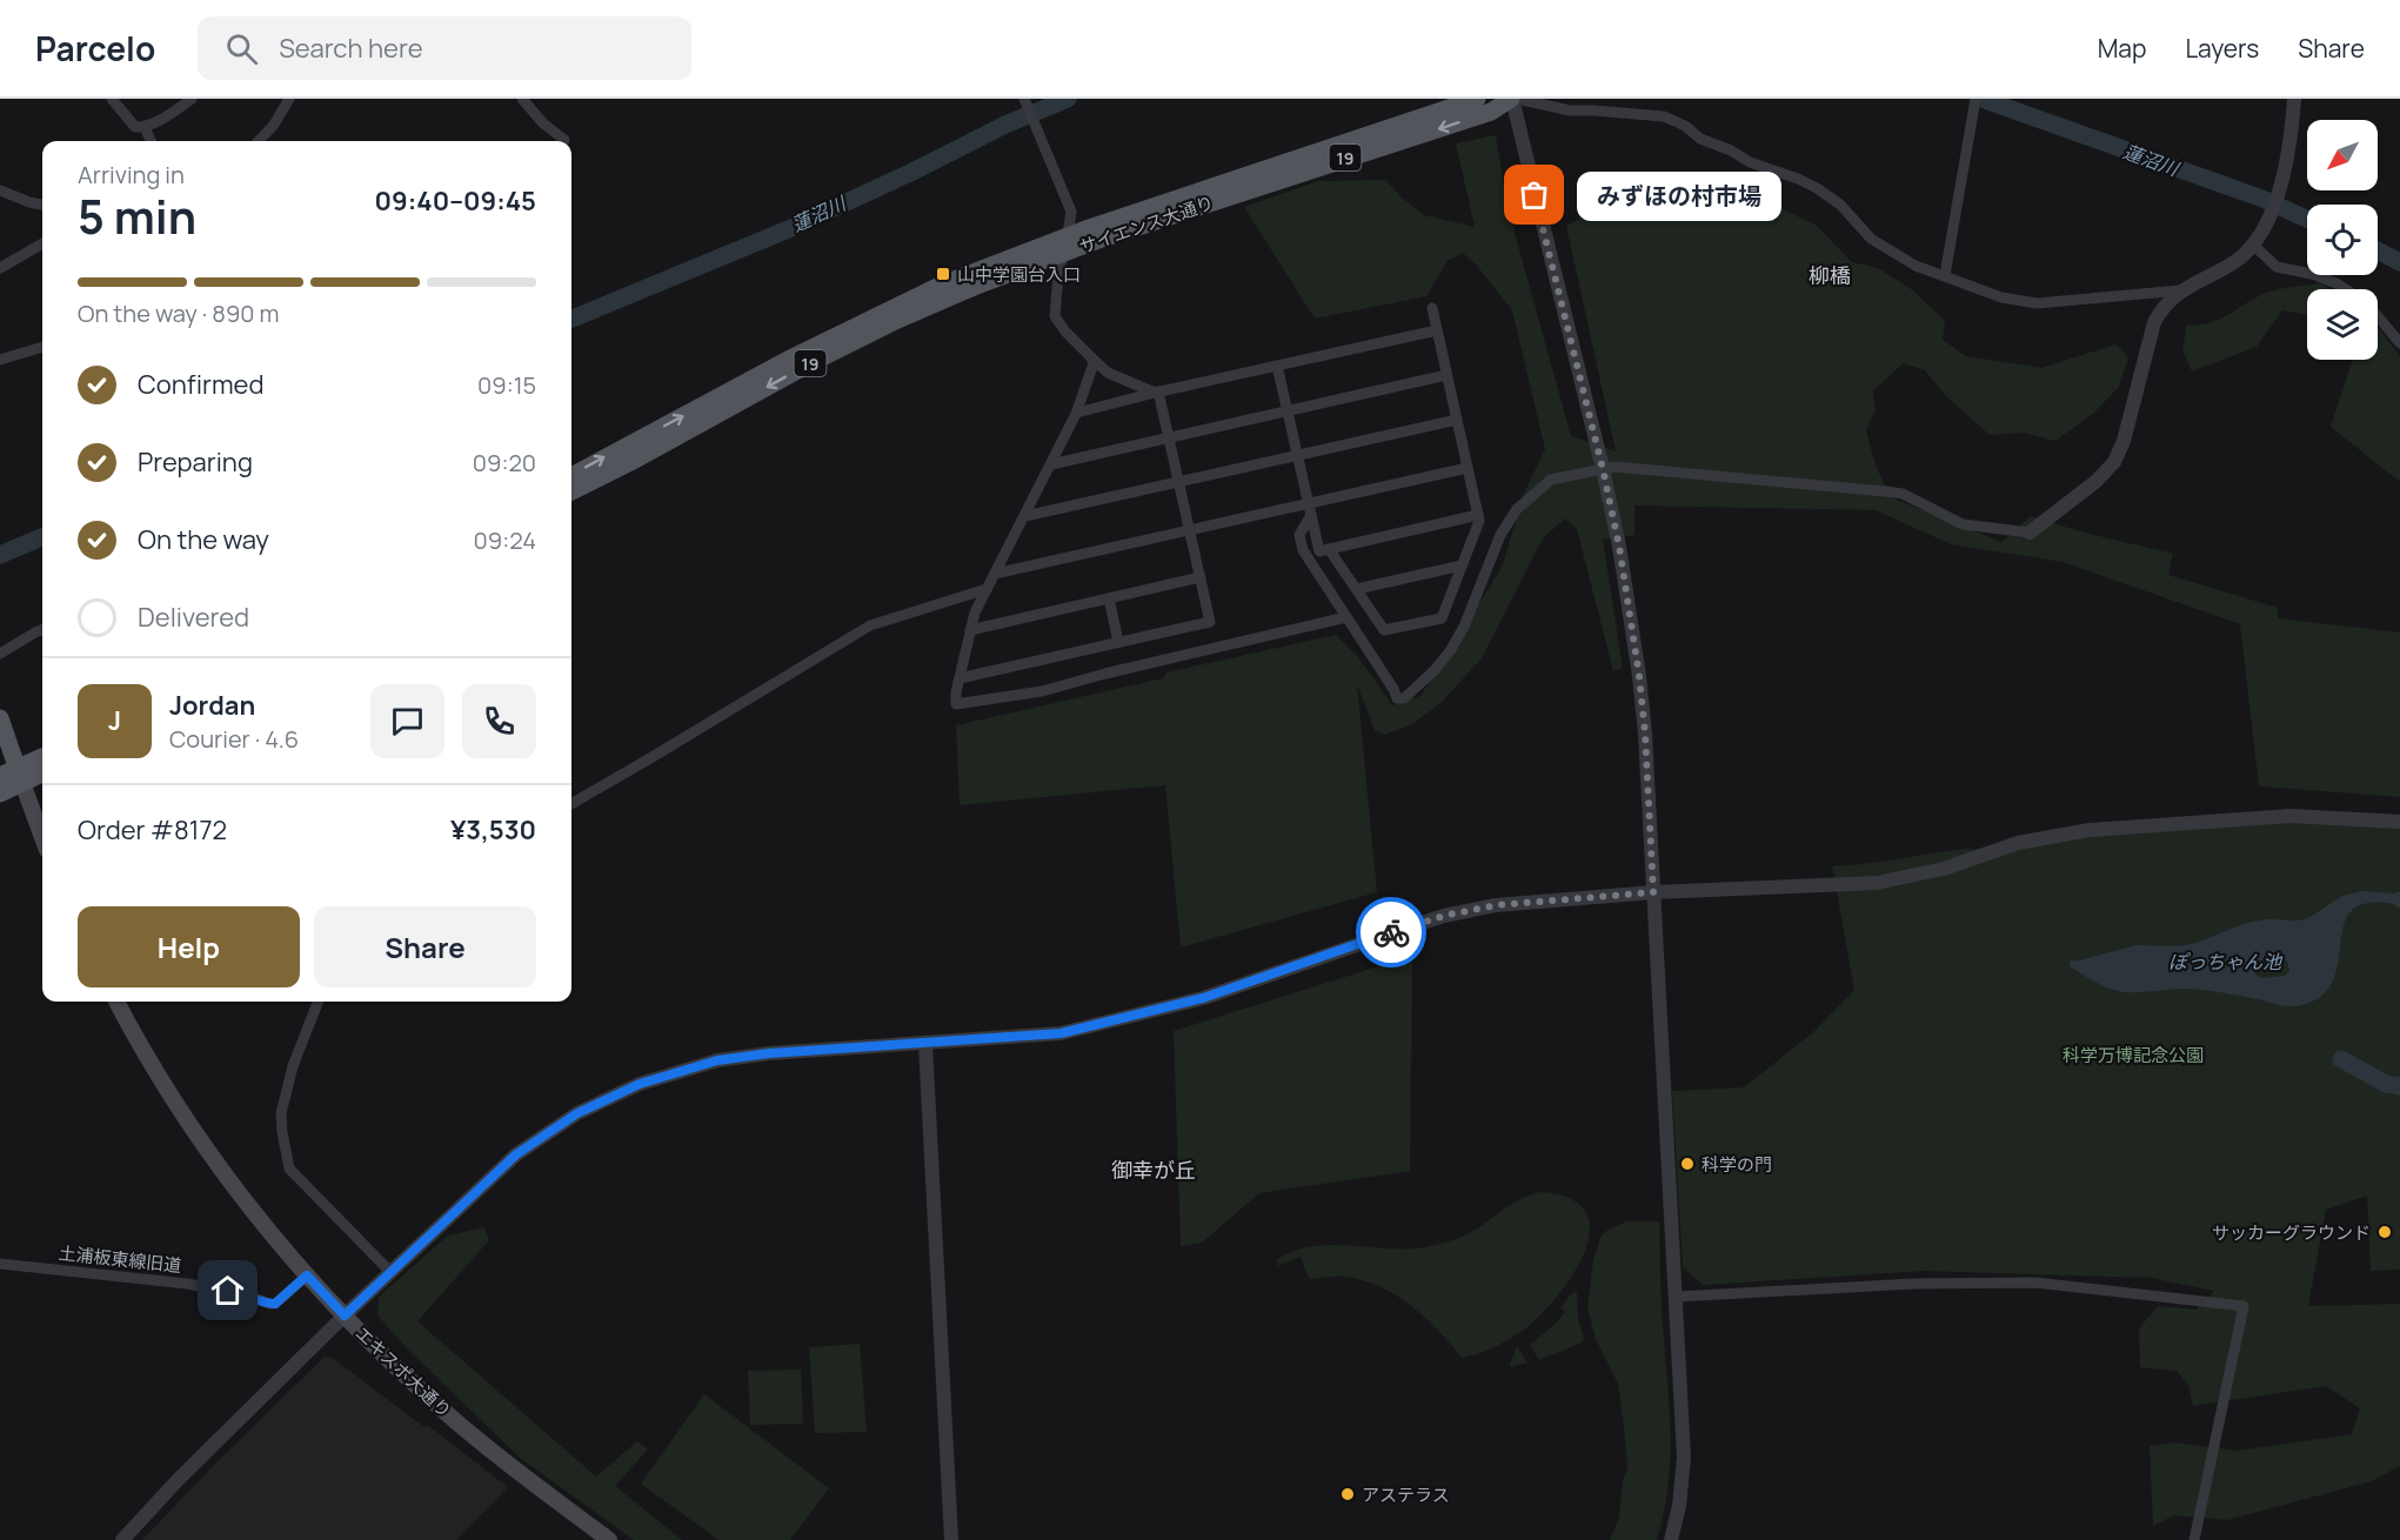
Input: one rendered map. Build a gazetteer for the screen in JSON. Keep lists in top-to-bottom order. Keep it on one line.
{"streets":{"main road":["19","サイエンス大通り","エキスポ大通り"],"street":["土浦板東線旧道"]},"crossings":[["土浦板東線旧道","エキスポ大通り"]],"districts":["柳橋","御幸が丘"],"water":["蓮沼川","ぽっちゃん池"],"parks":["科学万博記念公園"],"places":{"other":["みずほの村市場","科学の門","サッカーグラウンド","アステラス"],"transit":["山中学園台入口"]},"north":"bottom left","page":{"header":"Parcelo","search":"Search here","nav":["Map","Layers","Share"],"heading":["5 min","Arriving in","09:40–09:45"],"panel":["Jordan","Courier · 4.6","Order #8172","¥3,530"],"bubble":"みずほの村市場","bar":"On the way · 890 m","list":[["Confirmed","09:15"],["Preparing","09:20"],["On the way","09:24"],"Delivered"],"round":"J","buttons":["Help","Share"]}}
